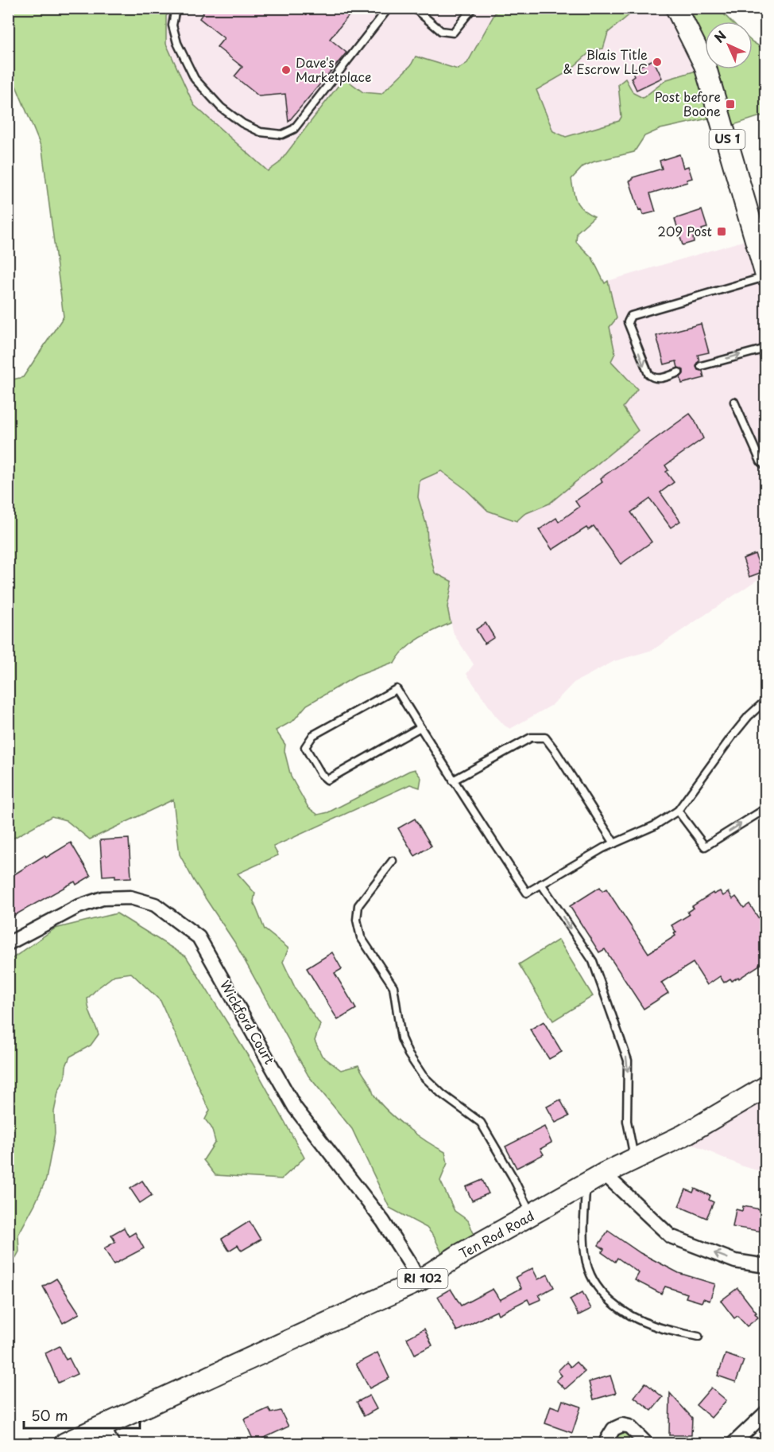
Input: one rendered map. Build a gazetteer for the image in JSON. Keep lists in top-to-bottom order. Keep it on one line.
{"streets":{"main road":["US 1","Ten Rod Road","RI 102"],"street":["Wickford Court"]},"crossings":[["Wickford Court","Ten Rod Road"]],"places":{"other":["Blais Title & Escrow LLC","Dave's Marketplace"],"transit":["Post before Boone","209 Post"]},"scale_bar":"50 m","north":"top left"}
